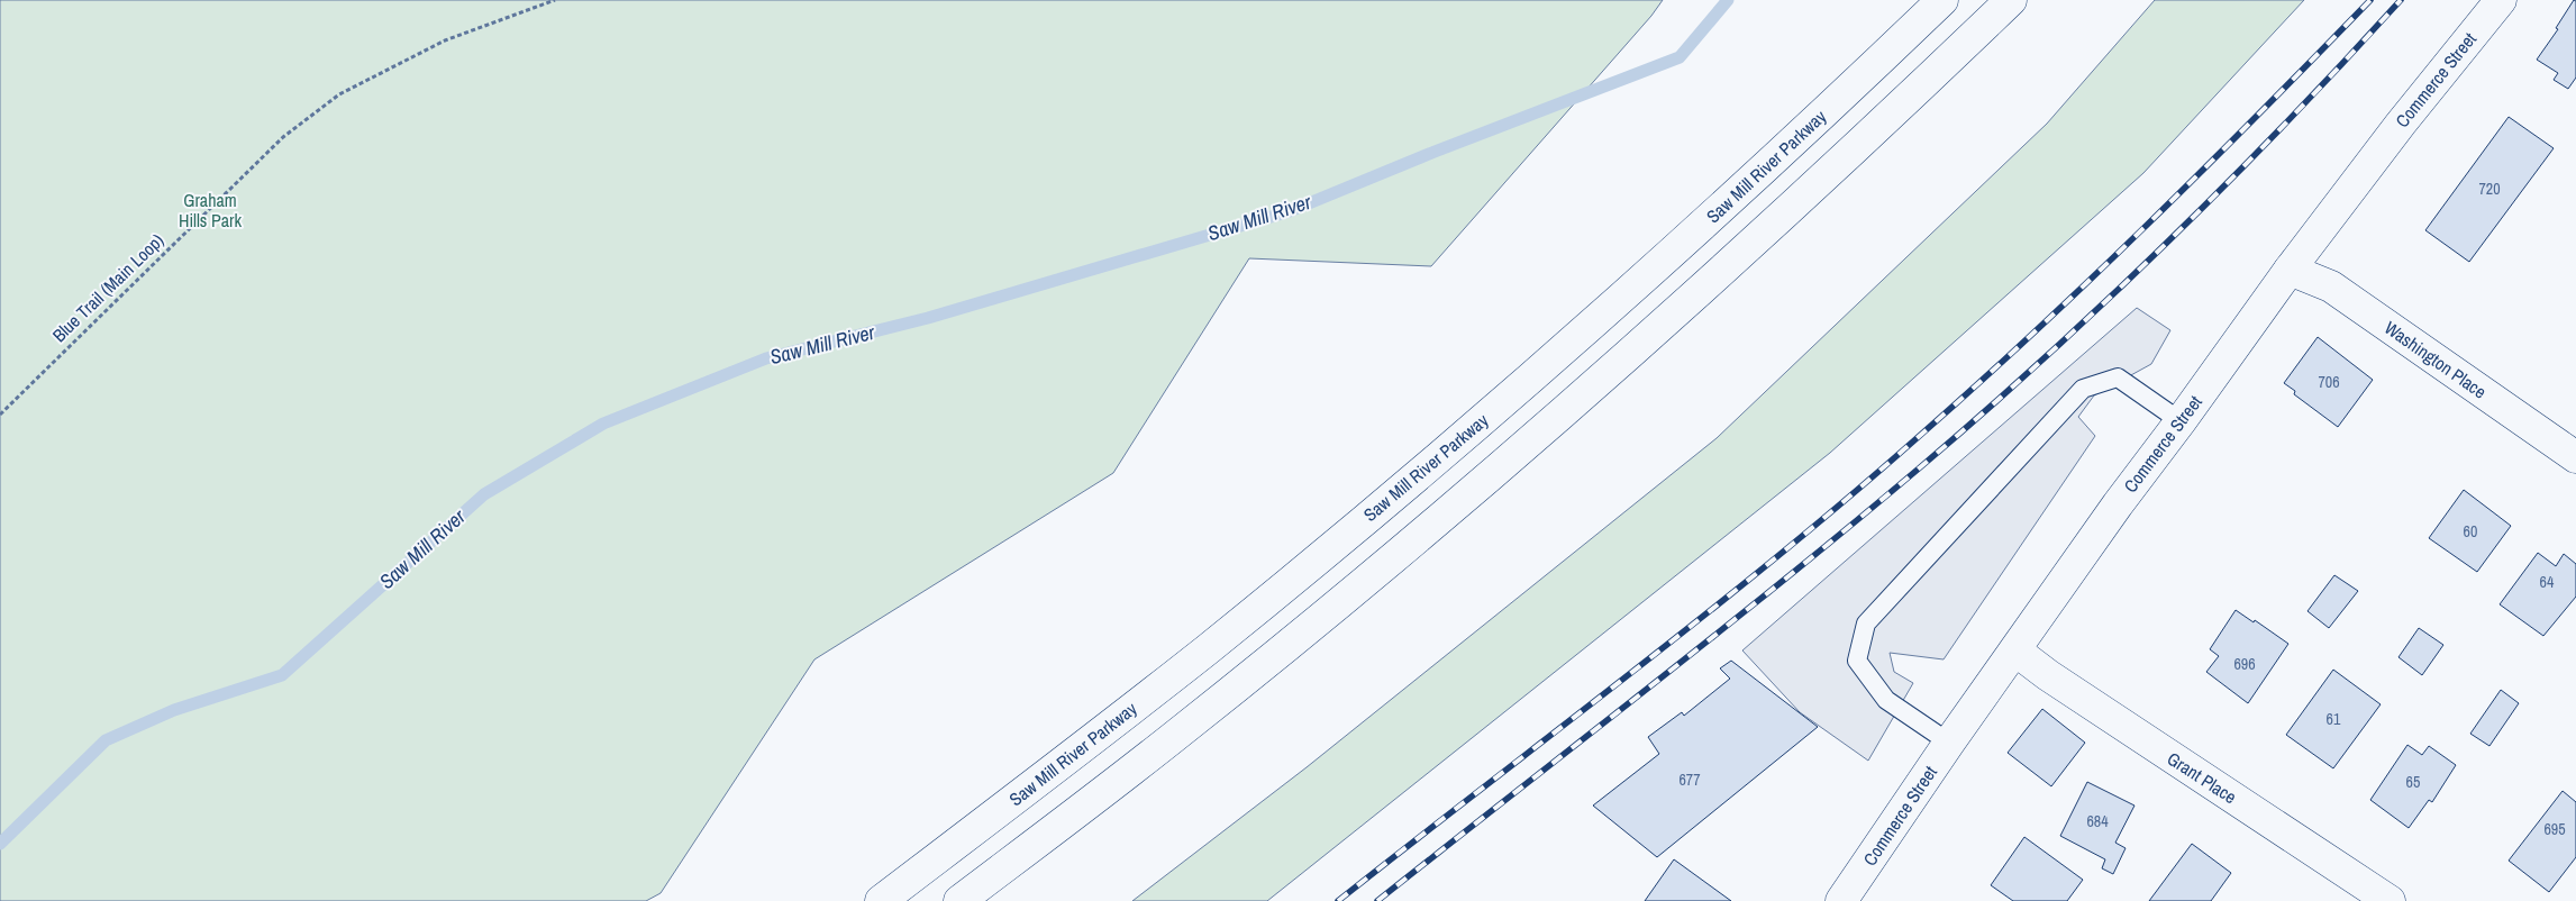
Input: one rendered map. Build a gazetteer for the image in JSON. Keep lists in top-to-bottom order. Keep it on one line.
{"streets":{"main road":["Commerce Street","Saw Mill River Parkway","Washington Place","Grant Place"],"path":["Blue Trail (Main Loop)"]},"crossings":[["Commerce Street","Washington Place"],["Commerce Street","Grant Place"]],"water":["Saw Mill River"],"parks":["Graham Hills Park"],"house_numbers":["720","706","60","64","696","61","677","65","684","695"]}
